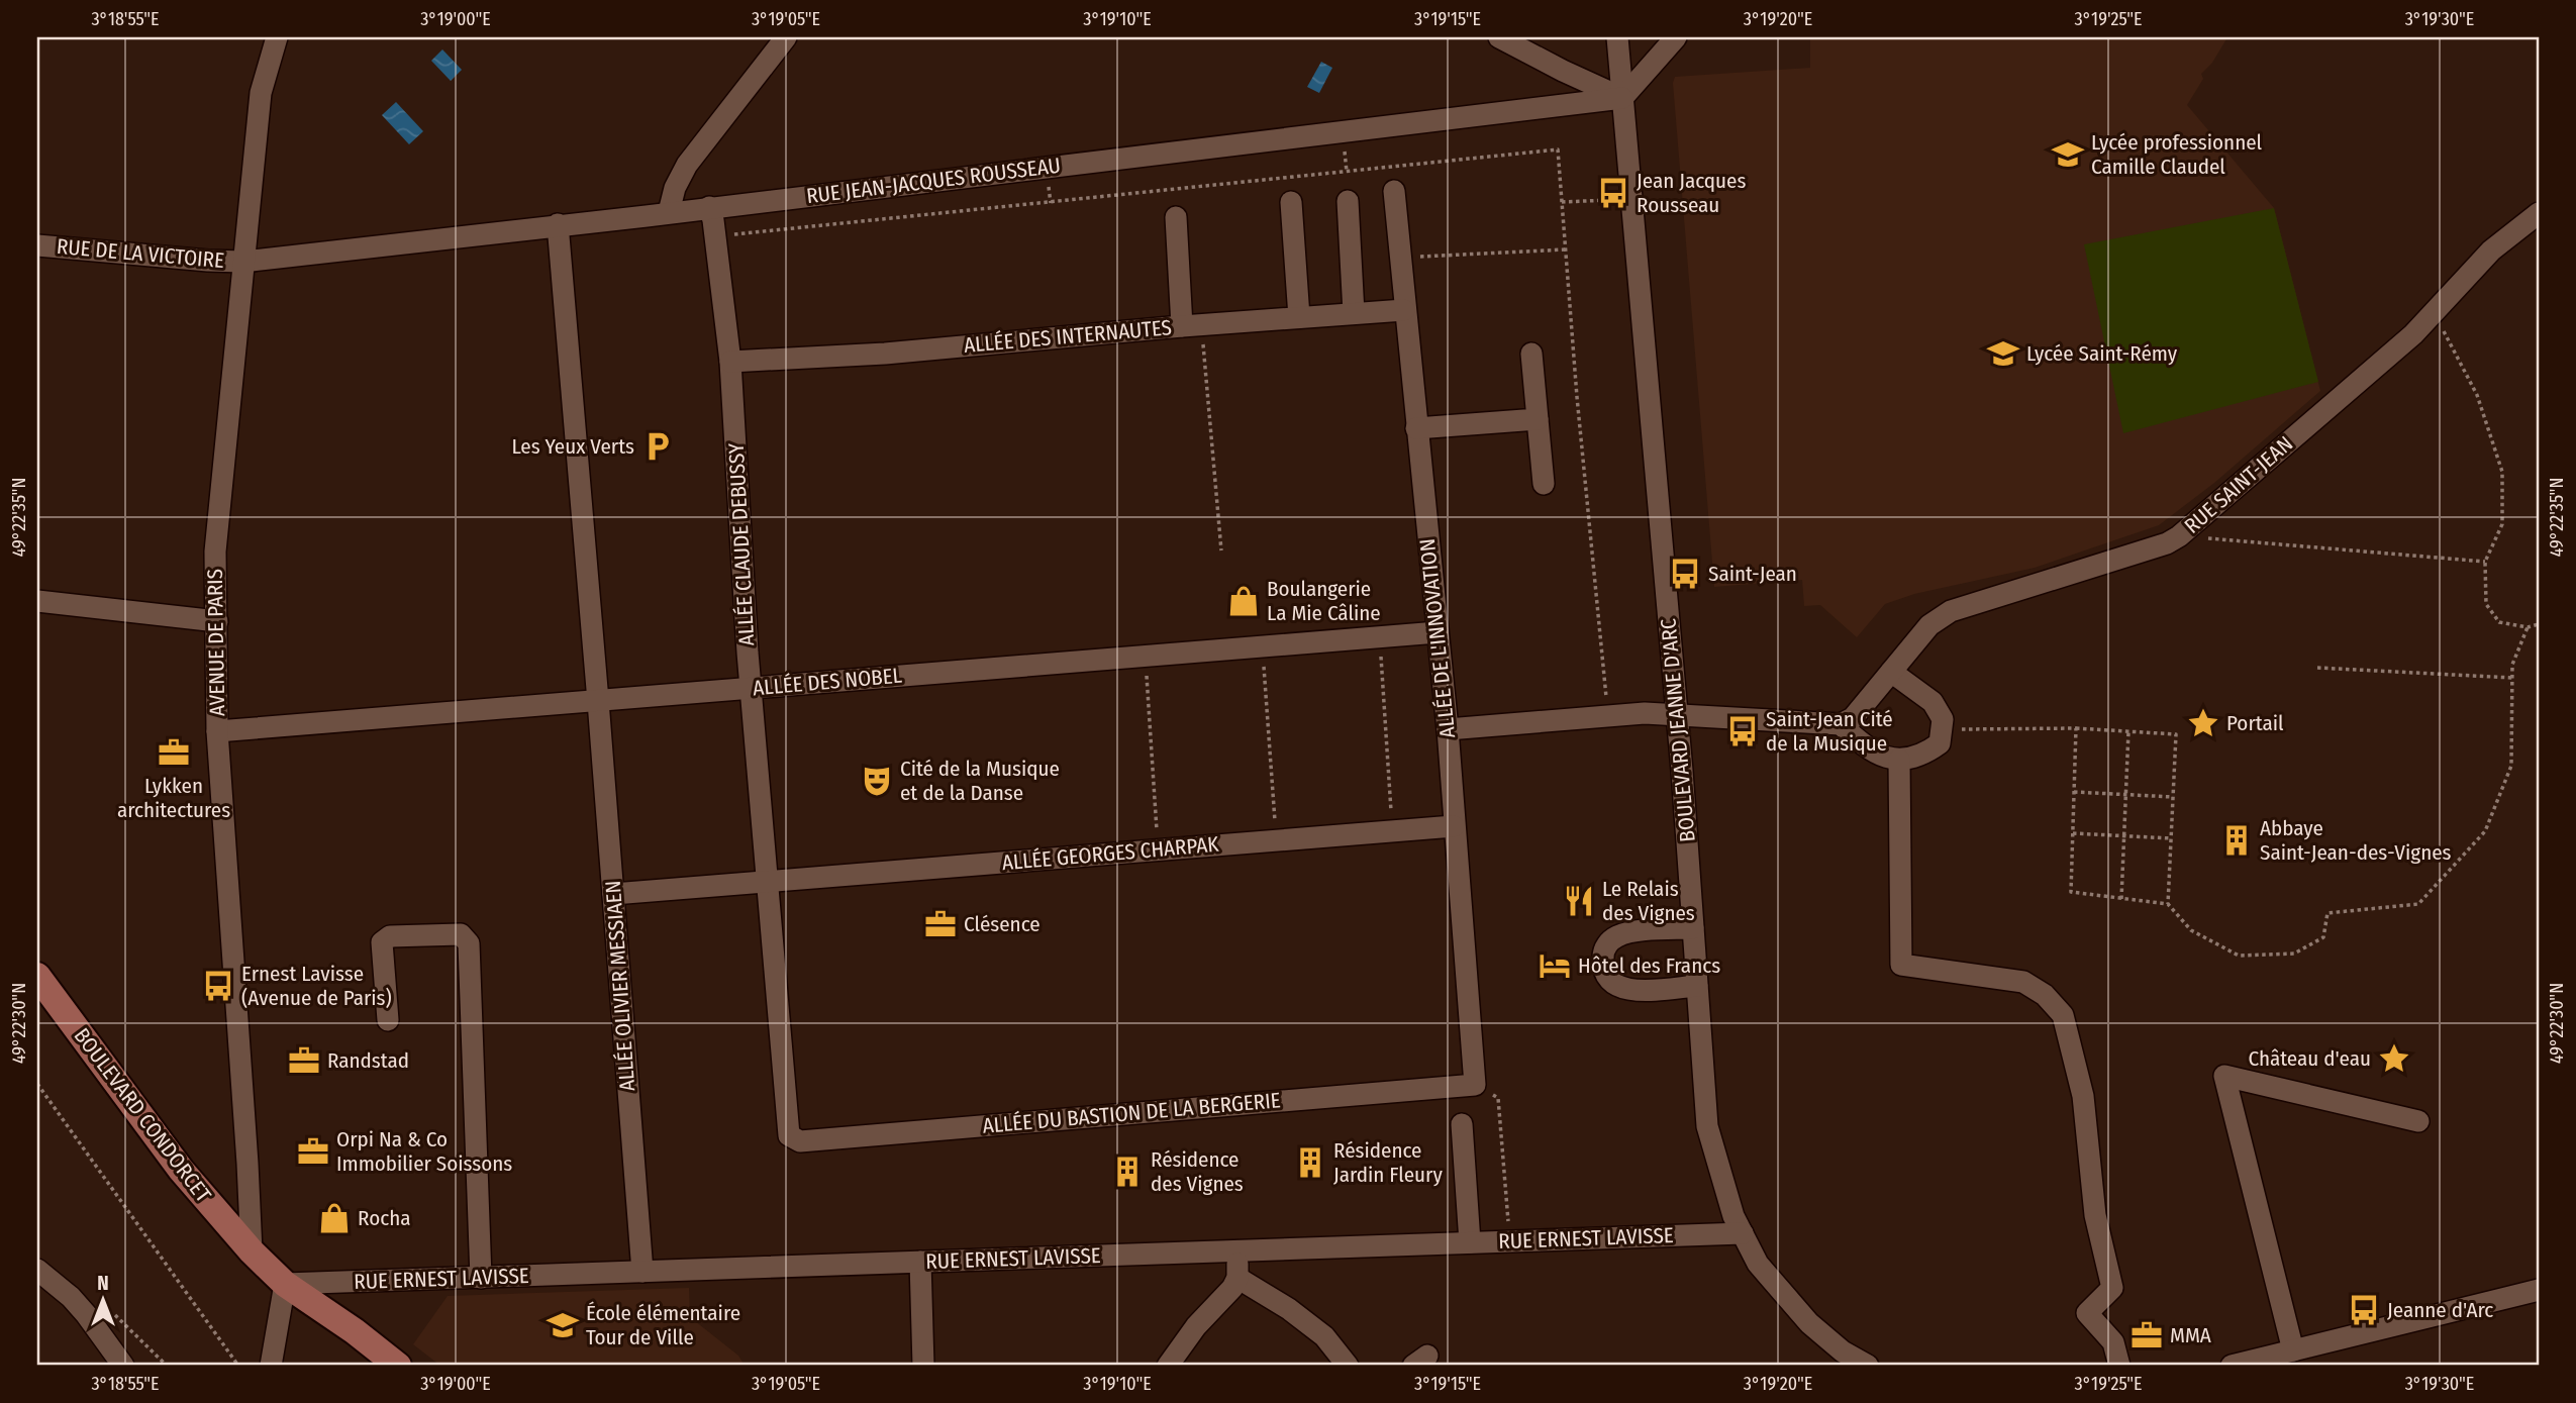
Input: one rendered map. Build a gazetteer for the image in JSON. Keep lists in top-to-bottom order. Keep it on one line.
{"streets":{"main road":["BOULEVARD CONDORCET"],"street":["RUE JEAN-JACQUES ROUSSEAU","RUE DE LA VICTOIRE","ALLÉE DES INTERNAUTES","RUE SAINT-JEAN","ALLÉE CLAUDE DEBUSSY","ALLÉE DE L'INNOVATION","AVENUE DE PARIS","ALLÉE DES NOBEL","BOULEVARD JEANNE D'ARC","ALLÉE GEORGES CHARPAK","ALLÉE OLIVIER MESSIAEN","ALLÉE DU BASTION DE LA BERGERIE","RUE ERNEST LAVISSE"]},"crossings":[["RUE JEAN-JACQUES ROUSSEAU","RUE DE LA VICTOIRE"],["RUE JEAN-JACQUES ROUSSEAU","ALLÉE CLAUDE DEBUSSY"],["RUE JEAN-JACQUES ROUSSEAU","AVENUE DE PARIS"],["RUE JEAN-JACQUES ROUSSEAU","BOULEVARD JEANNE D'ARC"],["RUE JEAN-JACQUES ROUSSEAU","ALLÉE OLIVIER MESSIAEN"],["RUE DE LA VICTOIRE","AVENUE DE PARIS"],["ALLÉE DES INTERNAUTES","ALLÉE CLAUDE DEBUSSY"],["ALLÉE DES INTERNAUTES","ALLÉE DE L'INNOVATION"],["ALLÉE CLAUDE DEBUSSY","ALLÉE DES NOBEL"],["ALLÉE CLAUDE DEBUSSY","ALLÉE GEORGES CHARPAK"],["ALLÉE CLAUDE DEBUSSY","ALLÉE DU BASTION DE LA BERGERIE"],["ALLÉE DE L'INNOVATION","ALLÉE DES NOBEL"],["ALLÉE DE L'INNOVATION","ALLÉE GEORGES CHARPAK"],["ALLÉE DE L'INNOVATION","ALLÉE DU BASTION DE LA BERGERIE"],["AVENUE DE PARIS","ALLÉE DES NOBEL"],["AVENUE DE PARIS","BOULEVARD CONDORCET"],["ALLÉE DES NOBEL","ALLÉE OLIVIER MESSIAEN"],["BOULEVARD JEANNE D'ARC","RUE ERNEST LAVISSE"],["ALLÉE GEORGES CHARPAK","ALLÉE OLIVIER MESSIAEN"],["ALLÉE OLIVIER MESSIAEN","RUE ERNEST LAVISSE"],["BOULEVARD CONDORCET","RUE ERNEST LAVISSE"]],"places":{"school or university":["Lycée professionnel Camille Claudel","Lycée Saint-Rémy","École élémentaire Tour de Ville"],"bus stop":["Jean Jacques Rousseau","Saint-Jean","Saint-Jean Cité de la Musique","Ernest Lavisse (Avenue de Paris)","Jeanne d'Arc"],"parking":["Les Yeux Verts"],"shop":["Boulangerie La Mie Câline","Rocha"],"place":["Portail","Château d'eau"],"office":["Lykken architectures","Clésence","Randstad","Orpi Na & Co Immobilier Soissons","MMA"],"theatre":["Cité de la Musique et de la Danse"],"building":["Abbaye Saint-Jean-des-Vignes","Résidence Jardin Fleury","Résidence des Vignes"],"restaurant":["Le Relais des Vignes"],"hotel":["Hôtel des Francs"]},"north":"top","coordinates":["3°18'55\"E","3°19'00\"E","3°19'05\"E","3°19'10\"E","3°19'15\"E","3°19'20\"E","3°19'25\"E","3°19'30\"E","49°22'35\"N","49°22'30\"N"]}
